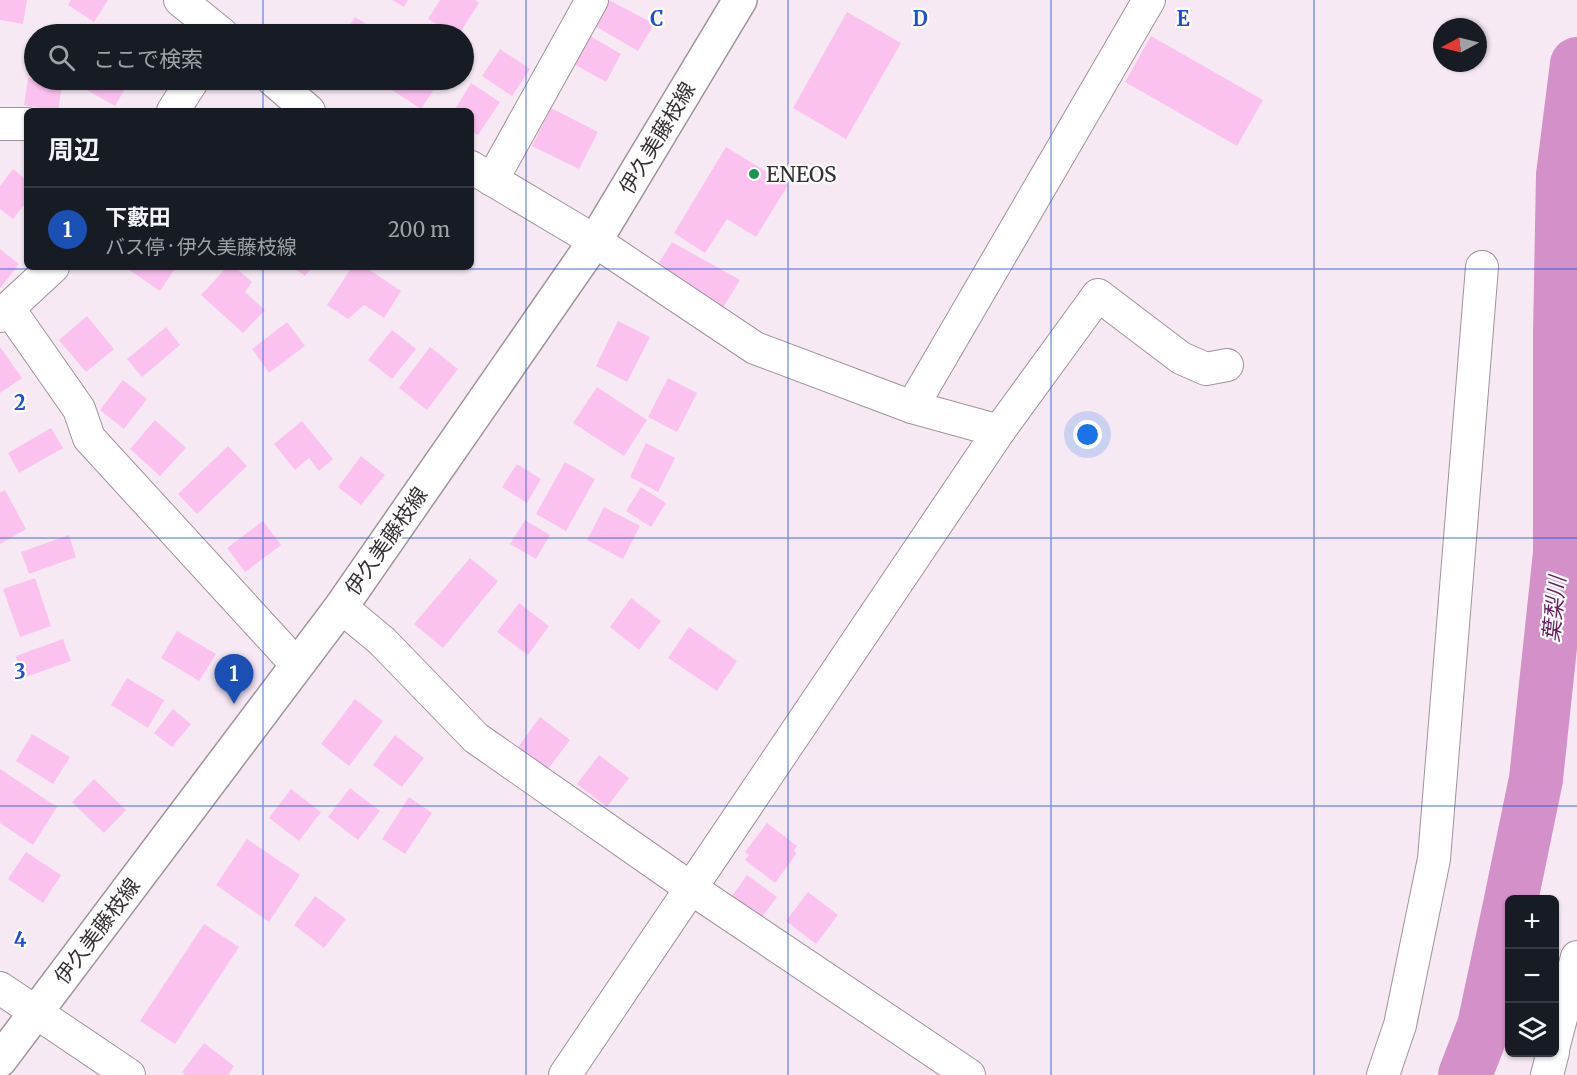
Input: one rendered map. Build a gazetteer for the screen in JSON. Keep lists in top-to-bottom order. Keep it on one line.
{"streets":{"main road":["伊久美藤枝線"]},"water":["葉梨川"],"places":["ENEOS"],"north":"left","page":{"search":"ここで検索","heading":"周辺","list":[{"mark":"1","name":"下藪田","note":"バス停 · 伊久美藤枝線","value":"200 m"}],"pins":"1","map_buttons":["+","−"]},"grid":{"columns":["C","D","E"],"rows":["2","3","4"]}}
